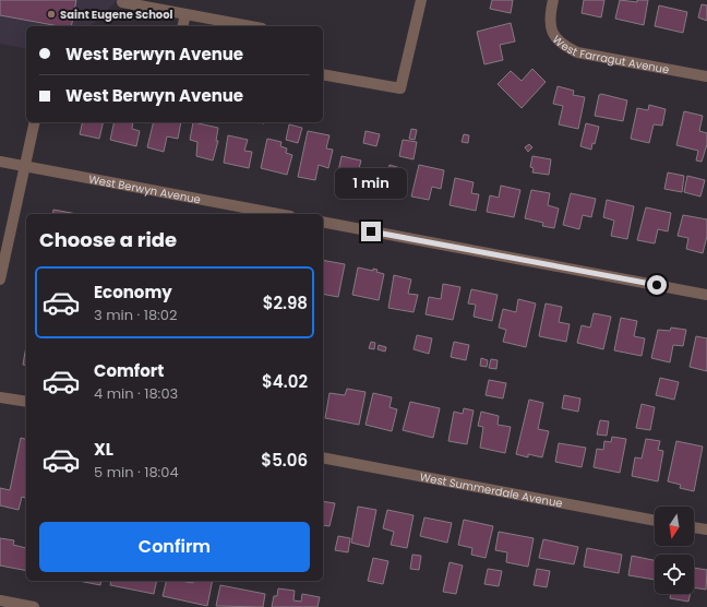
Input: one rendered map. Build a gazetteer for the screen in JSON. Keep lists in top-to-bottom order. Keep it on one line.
{"streets":{"street":["West Farragut Avenue","West Berwyn Avenue","West Summerdale Avenue"]},"places":["Saint Eugene School"],"north":"bottom","page":{"banner":["West Berwyn Avenue","West Berwyn Avenue"],"bubble":"1 min","heading":"Choose a ride","list":[{"name":"Economy","note":"3 min · 18:02","value":"$2.98"},{"name":"Comfort","note":"4 min · 18:03","value":"$4.02"},{"name":"XL","note":"5 min · 18:04","value":"$5.06"}],"buttons":"Confirm"}}
